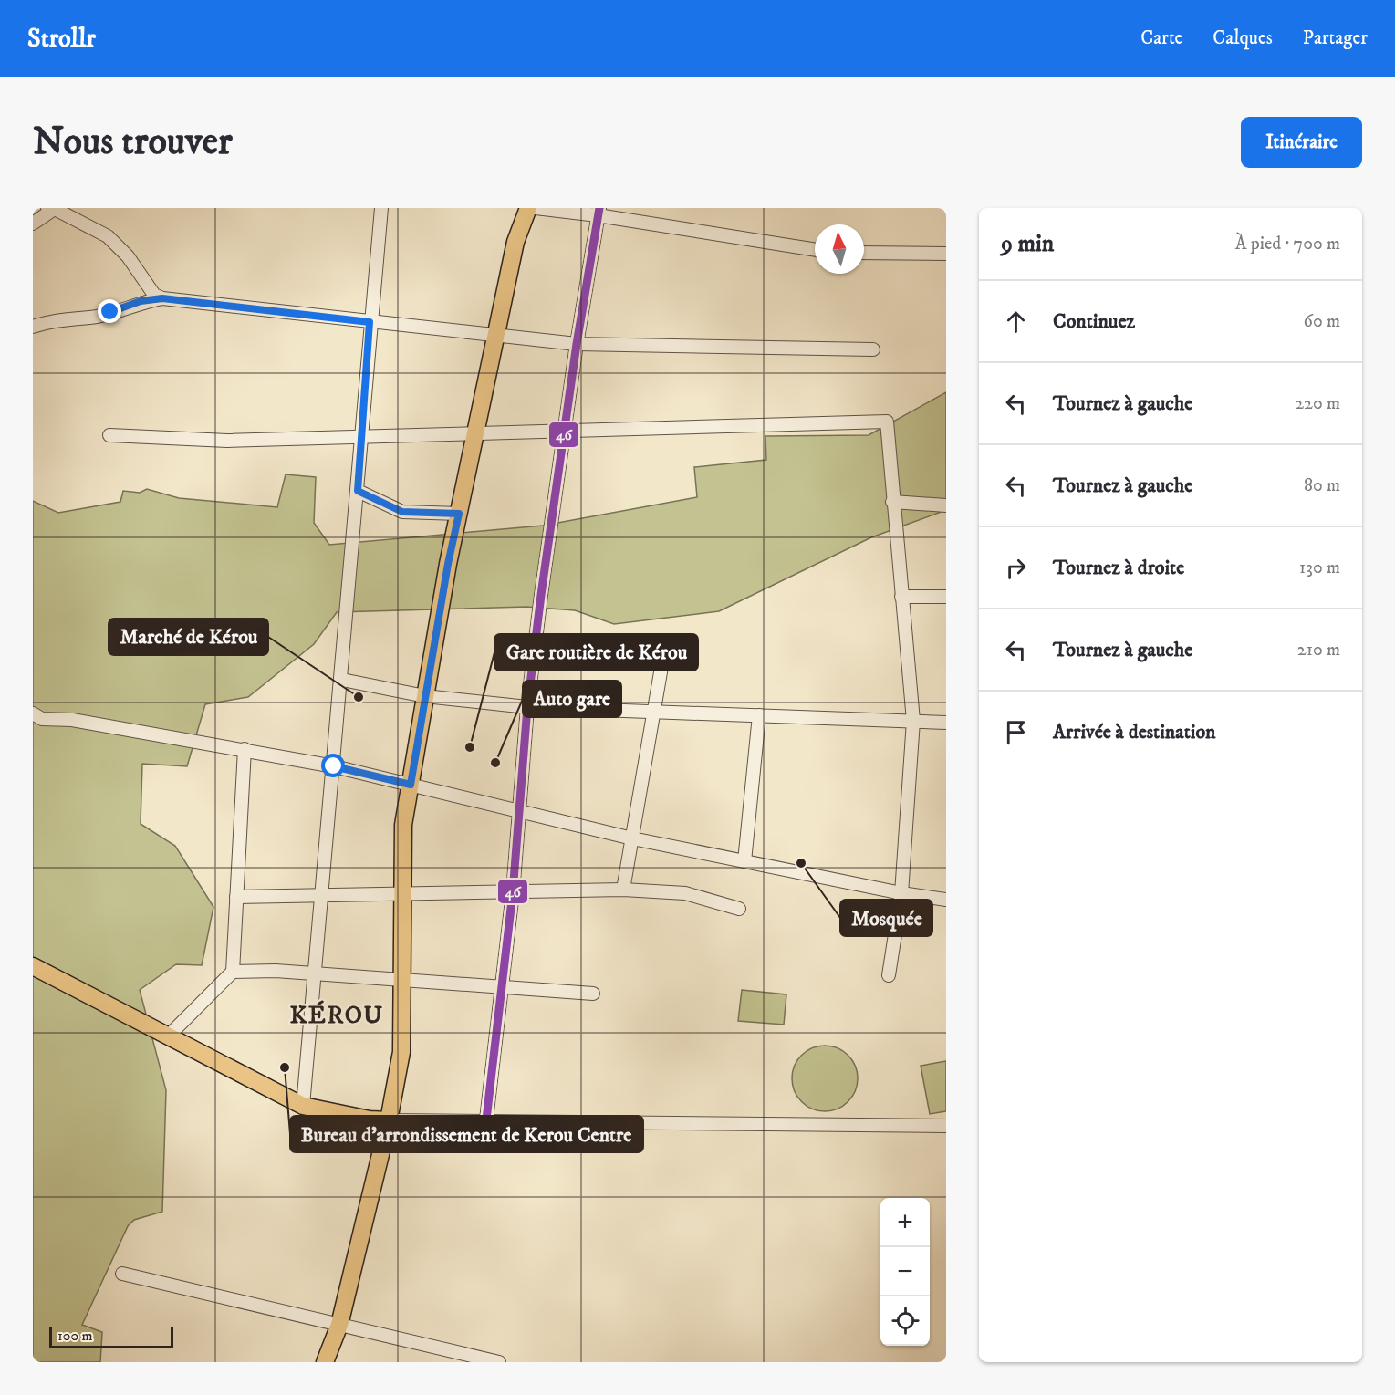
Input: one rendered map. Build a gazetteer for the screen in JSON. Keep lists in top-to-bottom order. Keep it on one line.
{"districts":["KÉROU"],"places":["Marché de Kérou","Gare routière de Kérou","Auto gare","Mosquée","Bureau d'arrondissement de Kerou Centre"],"lines":["transit line 46"],"scale_bar":"100 m","north":"top","page":{"header":"Strollr","nav":["Carte","Calques","Partager"],"buttons":"Itinéraire","title":"Nous trouver","heading":["9 min","À pied · 700 m"],"list":[["Continuez","60 m"],["Tournez à gauche","220 m"],["Tournez à gauche","80 m"],["Tournez à droite","130 m"],["Tournez à gauche","210 m"],"Arrivée à destination"],"map_buttons":["+","−"],"scale":"100 m"}}
